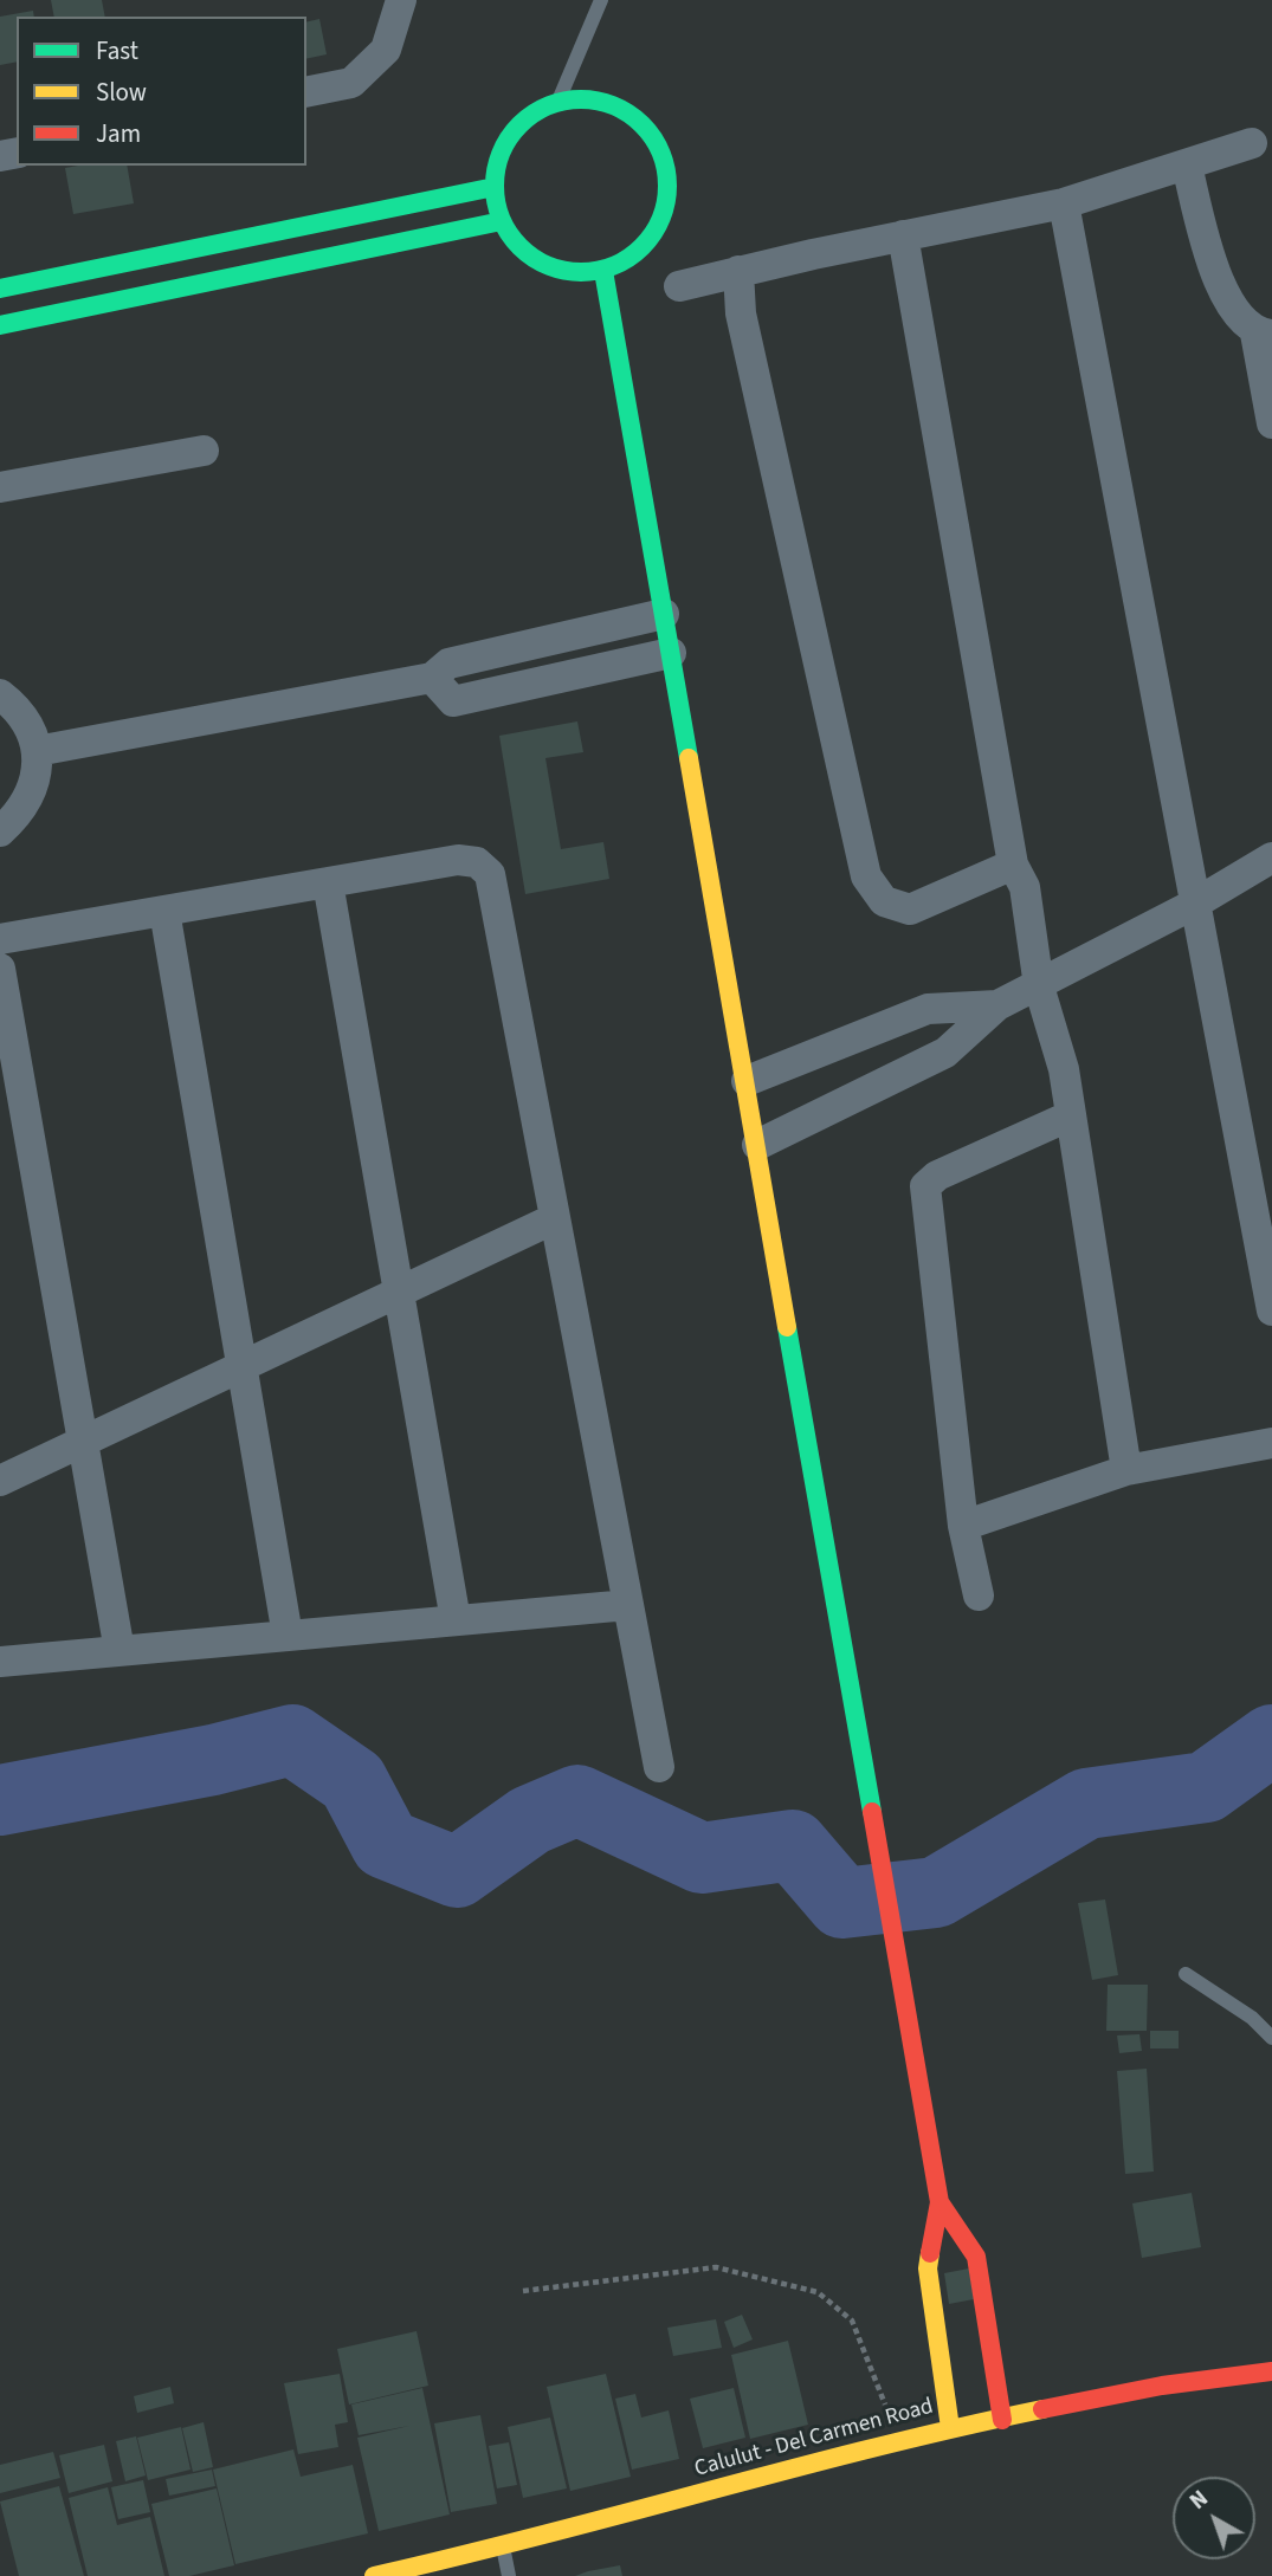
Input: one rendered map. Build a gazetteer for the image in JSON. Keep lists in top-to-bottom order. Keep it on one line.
{"streets":{"street":["Calulut - Del Carmen Road"]},"legend":["Fast","Slow","Jam"],"north":"top left"}
